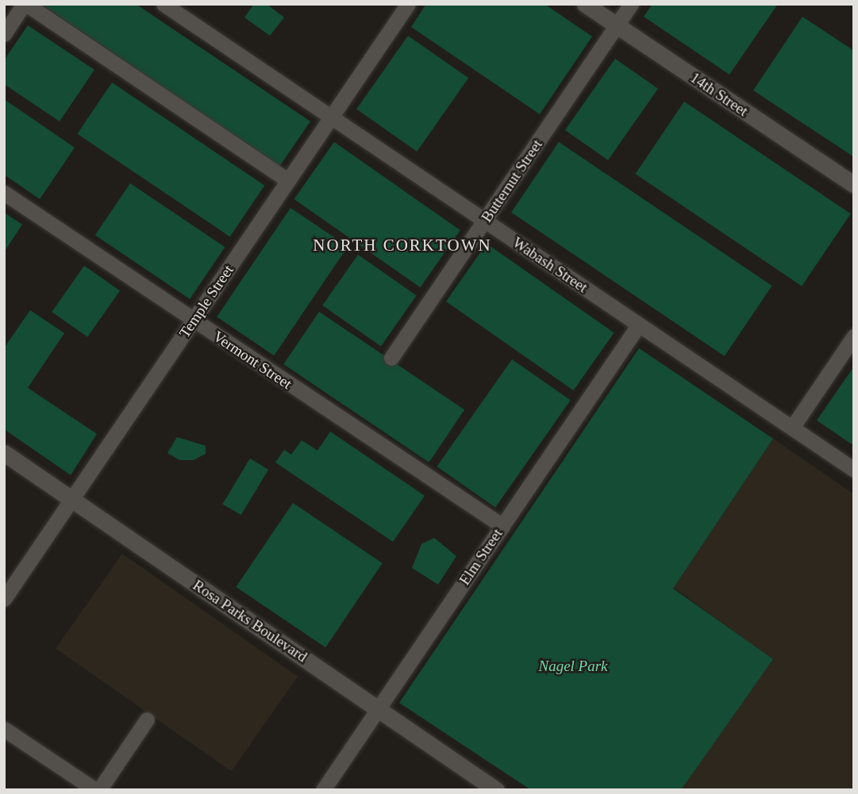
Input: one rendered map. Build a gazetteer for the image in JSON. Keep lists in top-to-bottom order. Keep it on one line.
{"streets":{"street":["14th Street","Butternut Street","Wabash Street","Temple Street","Vermont Street","Elm Street","Rosa Parks Boulevard"]},"crossings":[["14th Street","Butternut Street"],["Butternut Street","Wabash Street"],["Wabash Street","Temple Street"],["Wabash Street","Elm Street"],["Temple Street","Vermont Street"],["Temple Street","Rosa Parks Boulevard"],["Vermont Street","Elm Street"],["Elm Street","Rosa Parks Boulevard"]],"districts":["NORTH CORKTOWN"],"parks":["Nagel Park"]}
